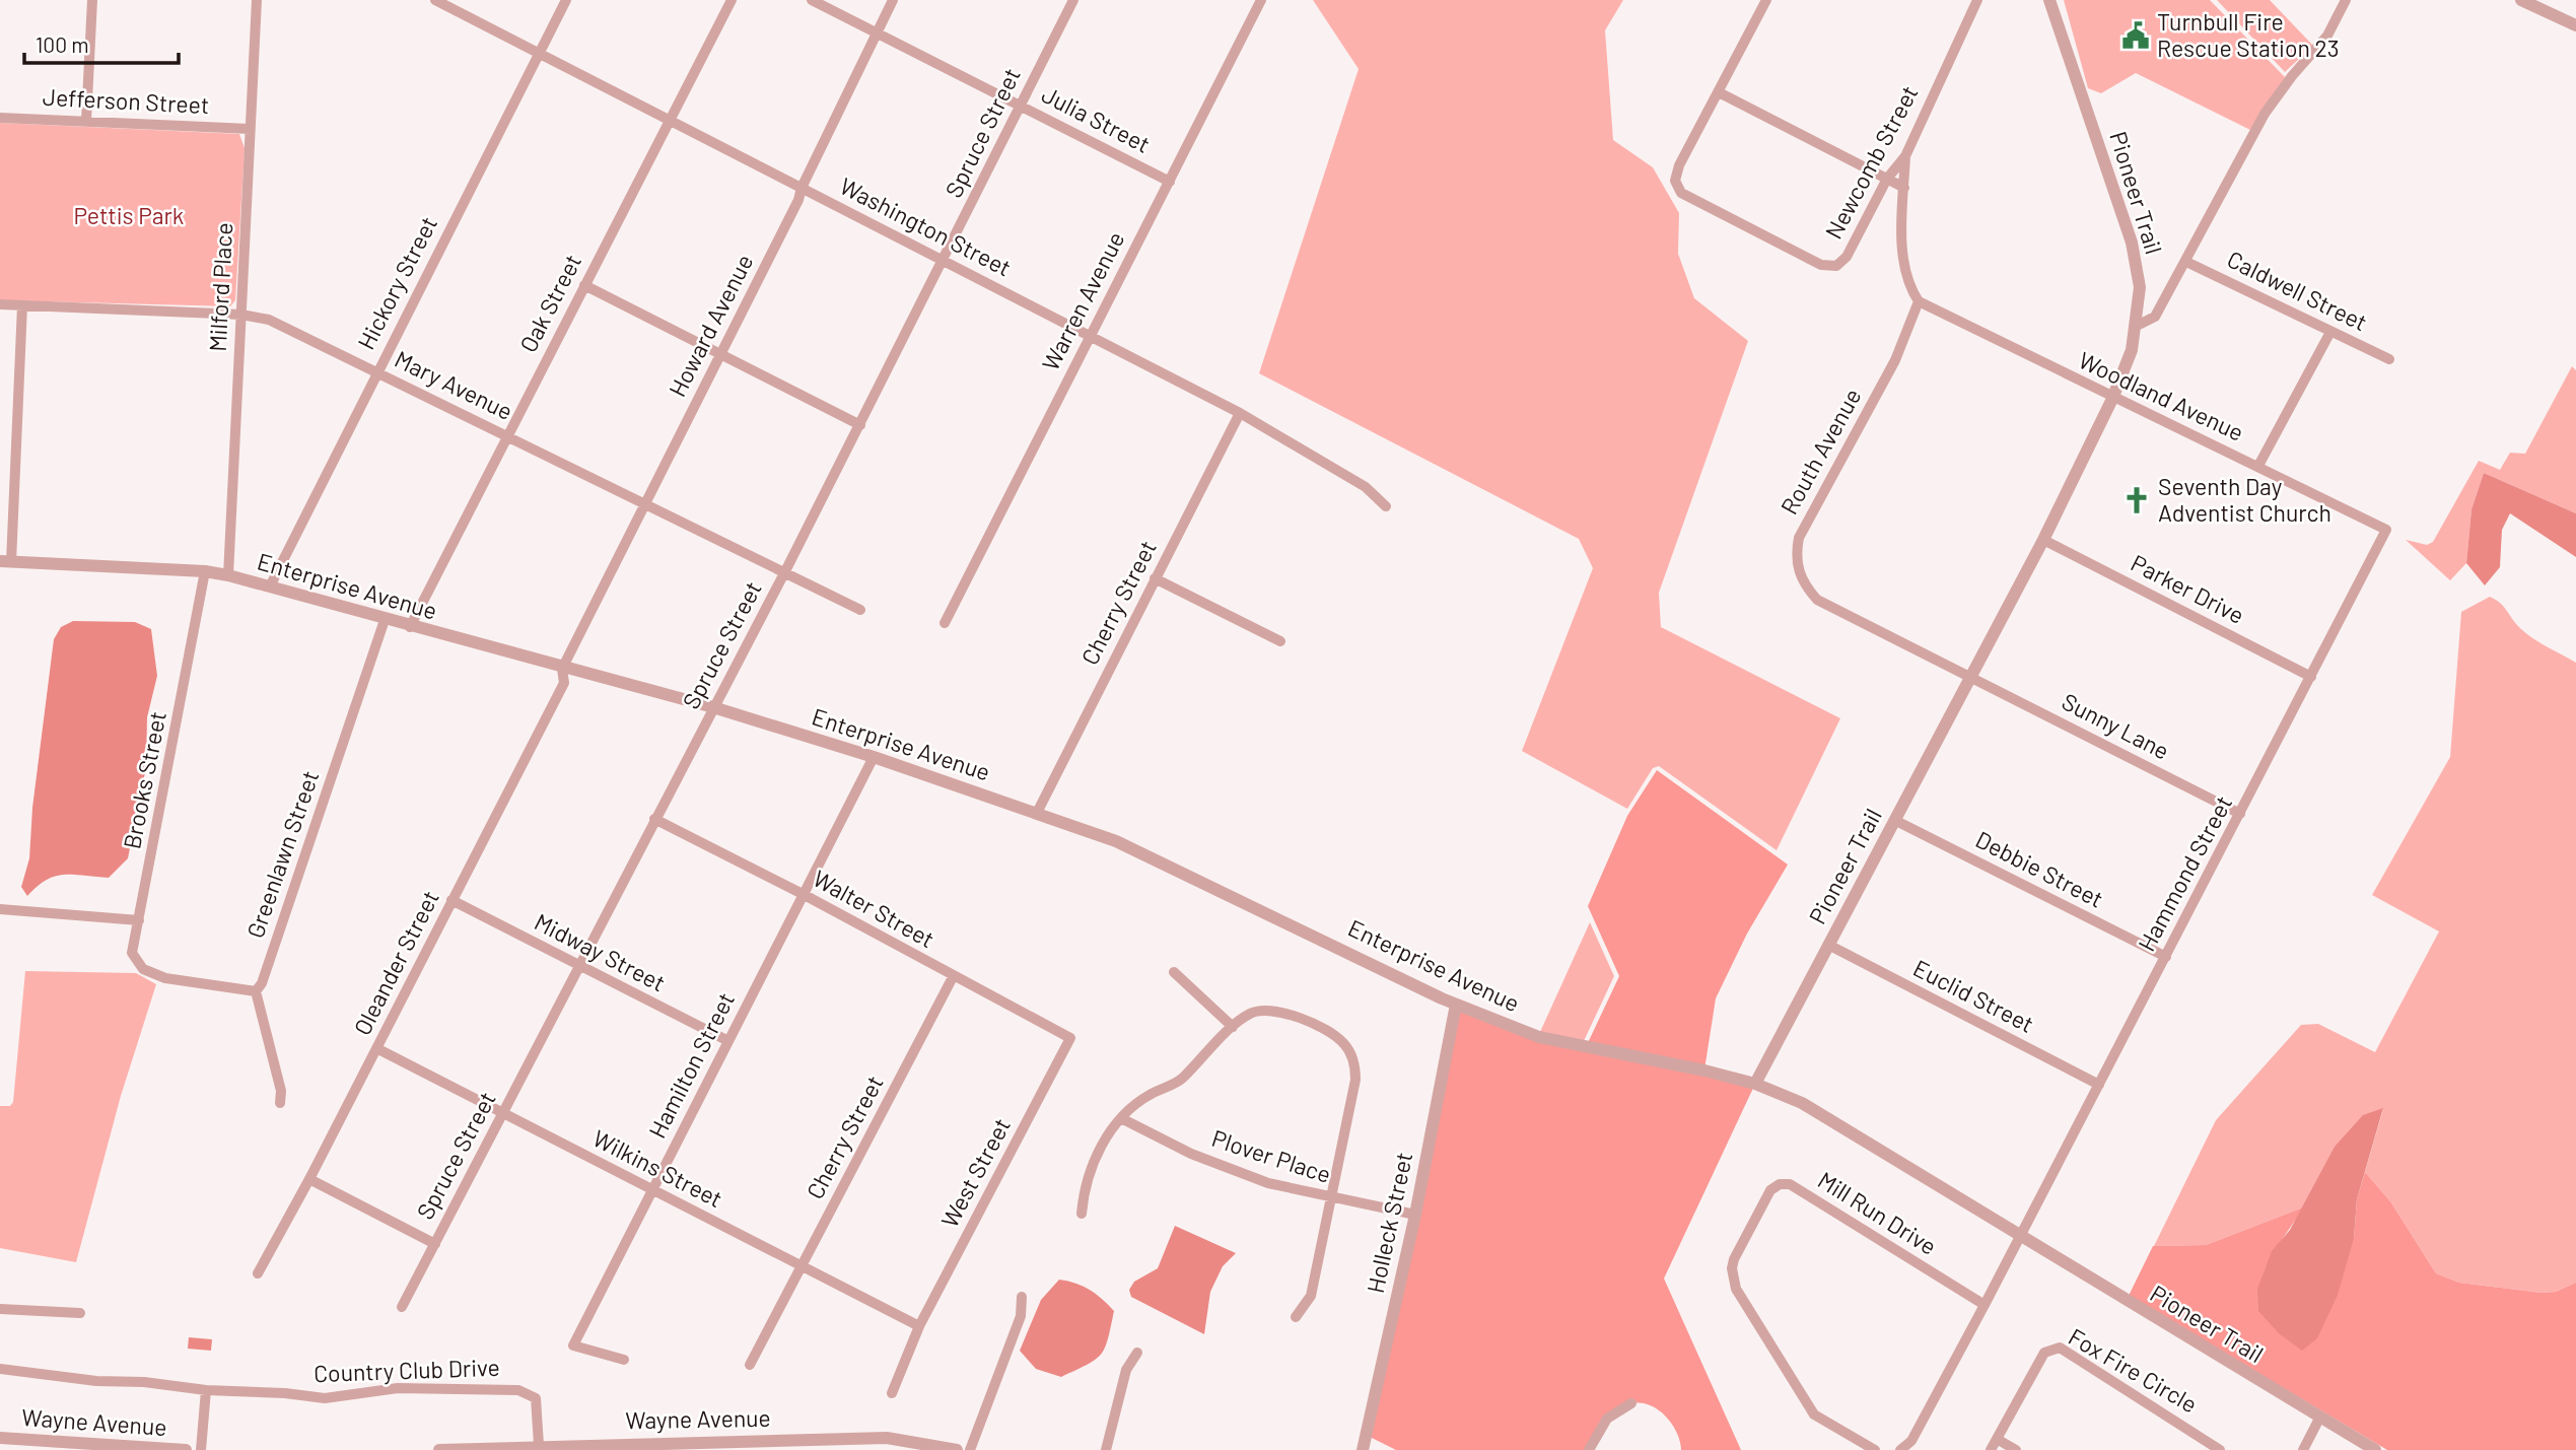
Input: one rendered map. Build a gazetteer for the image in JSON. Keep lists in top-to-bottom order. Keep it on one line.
{"streets":{"street":["Jefferson Street","Julia Street","Spruce Street","Newcomb Street","Pioneer Trail","Washington Street","Hickory Street","Milford Place","Caldwell Street","Warren Avenue","Oak Street","Howard Avenue","Mary Avenue","Woodland Avenue","Routh Avenue","Enterprise Avenue","Parker Drive","Cherry Street","Sunny Lane","Brooks Street","Greenlawn Street","Debbie Street","Hammond Street","Walter Street","Midway Street","Oleander Street","Euclid Street","Hamilton Street","Plover Place","Wilkins Street","West Street","Mill Run Drive","Holleck Street","Country Club Drive","Fox Fire Circle","Wayne Avenue"]},"crossings":[["Jefferson Street","Milford Place"],["Julia Street","Spruce Street"],["Julia Street","Warren Avenue"],["Julia Street","Howard Avenue"],["Spruce Street","Washington Street"],["Spruce Street","Mary Avenue"],["Spruce Street","Enterprise Avenue"],["Spruce Street","Walter Street"],["Spruce Street","Midway Street"],["Spruce Street","Wilkins Street"],["Pioneer Trail","Woodland Avenue"],["Pioneer Trail","Routh Avenue"],["Pioneer Trail","Enterprise Avenue"],["Pioneer Trail","Parker Drive"],["Pioneer Trail","Sunny Lane"],["Pioneer Trail","Debbie Street"],["Pioneer Trail","Hammond Street"],["Pioneer Trail","Euclid Street"],["Washington Street","Hickory Street"],["Washington Street","Warren Avenue"],["Washington Street","Oak Street"],["Washington Street","Howard Avenue"],["Washington Street","Cherry Street"],["Hickory Street","Mary Avenue"],["Hickory Street","Enterprise Avenue"],["Milford Place","Mary Avenue"],["Milford Place","Enterprise Avenue"],["Oak Street","Mary Avenue"],["Oak Street","Enterprise Avenue"],["Howard Avenue","Mary Avenue"],["Howard Avenue","Enterprise Avenue"],["Howard Avenue","Oleander Street"],["Woodland Avenue","Routh Avenue"],["Woodland Avenue","Hammond Street"],["Routh Avenue","Sunny Lane"],["Enterprise Avenue","Cherry Street"],["Enterprise Avenue","Brooks Street"],["Enterprise Avenue","Greenlawn Street"],["Enterprise Avenue","Oleander Street"],["Enterprise Avenue","Hamilton Street"],["Enterprise Avenue","Holleck Street"],["Parker Drive","Hammond Street"],["Cherry Street","Walter Street"],["Cherry Street","Wilkins Street"],["Sunny Lane","Hammond Street"],["Brooks Street","Greenlawn Street"],["Debbie Street","Hammond Street"],["Hammond Street","Euclid Street"],["Walter Street","Hamilton Street"],["Walter Street","West Street"],["Midway Street","Oleander Street"],["Midway Street","Hamilton Street"],["Oleander Street","Wilkins Street"],["Hamilton Street","Wilkins Street"],["Plover Place","Holleck Street"],["Wilkins Street","West Street"],["Country Club Drive","Wayne Avenue"]],"parks":["Pettis Park"],"places":{"public building":["Turnbull Fire Rescue Station 23"],"church":["Seventh Day Adventist Church"]},"scale_bar":"100 m"}
